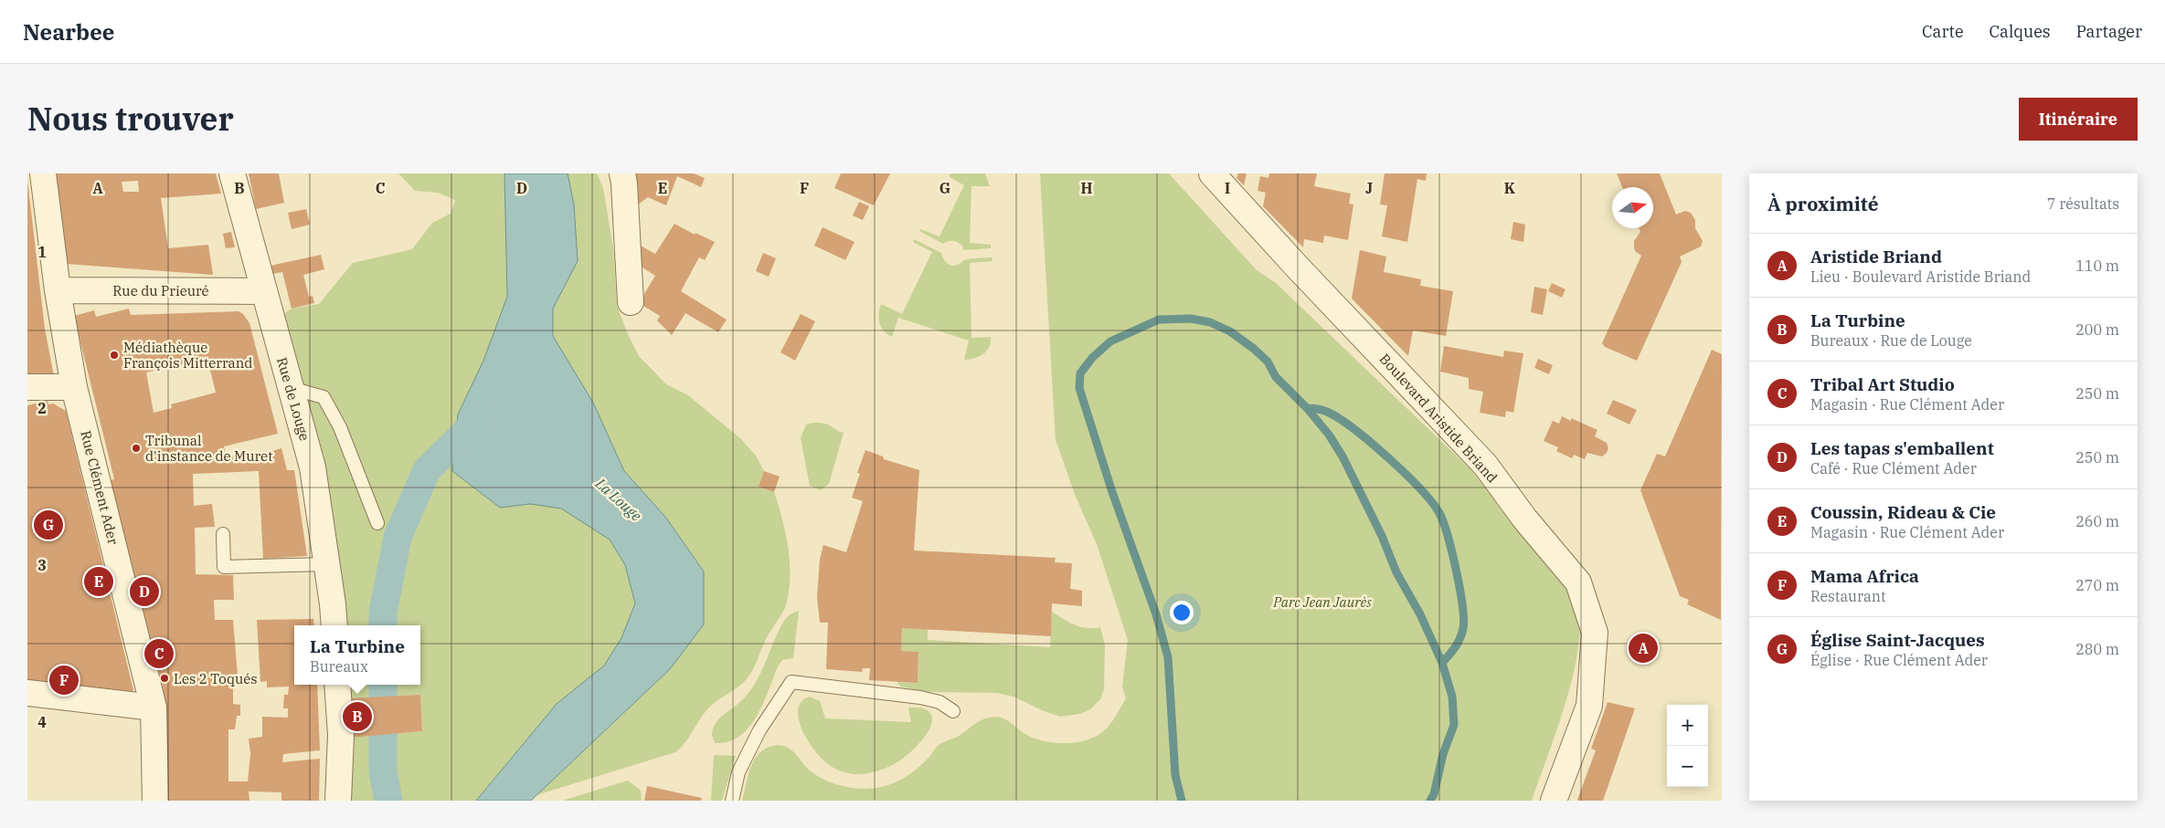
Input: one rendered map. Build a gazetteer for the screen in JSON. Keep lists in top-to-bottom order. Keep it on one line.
{"streets":{"street":["Rue du Prieuré","Rue de Louge","Boulevard Aristide Briand","Rue Clément Ader"]},"crossings":[["Rue du Prieuré","Rue de Louge"],["Rue du Prieuré","Rue Clément Ader"]],"water":["La Louge"],"parks":["Parc Jean Jaurès"],"places":["Médiathèque François Mitterrand","Tribunal d'instance de Muret","Les 2 Toqués"],"north":"right","page":{"header":"Nearbee","nav":["Carte","Calques","Partager"],"title":"Nous trouver","buttons":"Itinéraire","heading":["À proximité","7 résultats"],"list":[{"mark":"A","name":"Aristide Briand","note":"Lieu · Boulevard Aristide Briand","value":"110 m"},{"mark":"B","name":"La Turbine","note":"Bureaux · Rue de Louge","value":"200 m"},{"mark":"C","name":"Tribal Art Studio","note":"Magasin · Rue Clément Ader","value":"250 m"},{"mark":"D","name":"Les tapas s'emballent","note":"Café · Rue Clément Ader","value":"250 m"},{"mark":"E","name":"Coussin, Rideau & Cie","note":"Magasin · Rue Clément Ader","value":"260 m"},{"mark":"F","name":"Mama Africa","note":"Restaurant","value":"270 m"},{"mark":"G","name":"Église Saint-Jacques","note":"Église · Rue Clément Ader","value":"280 m"}],"pins":["G","E","D","A","C","F","B"],"popup":["La Turbine","Bureaux"],"map_buttons":["+","−"]},"grid":{"columns":["A","B","C","D","E","F","G","H","I","J","K"],"rows":["1","2","3","4"]}}
